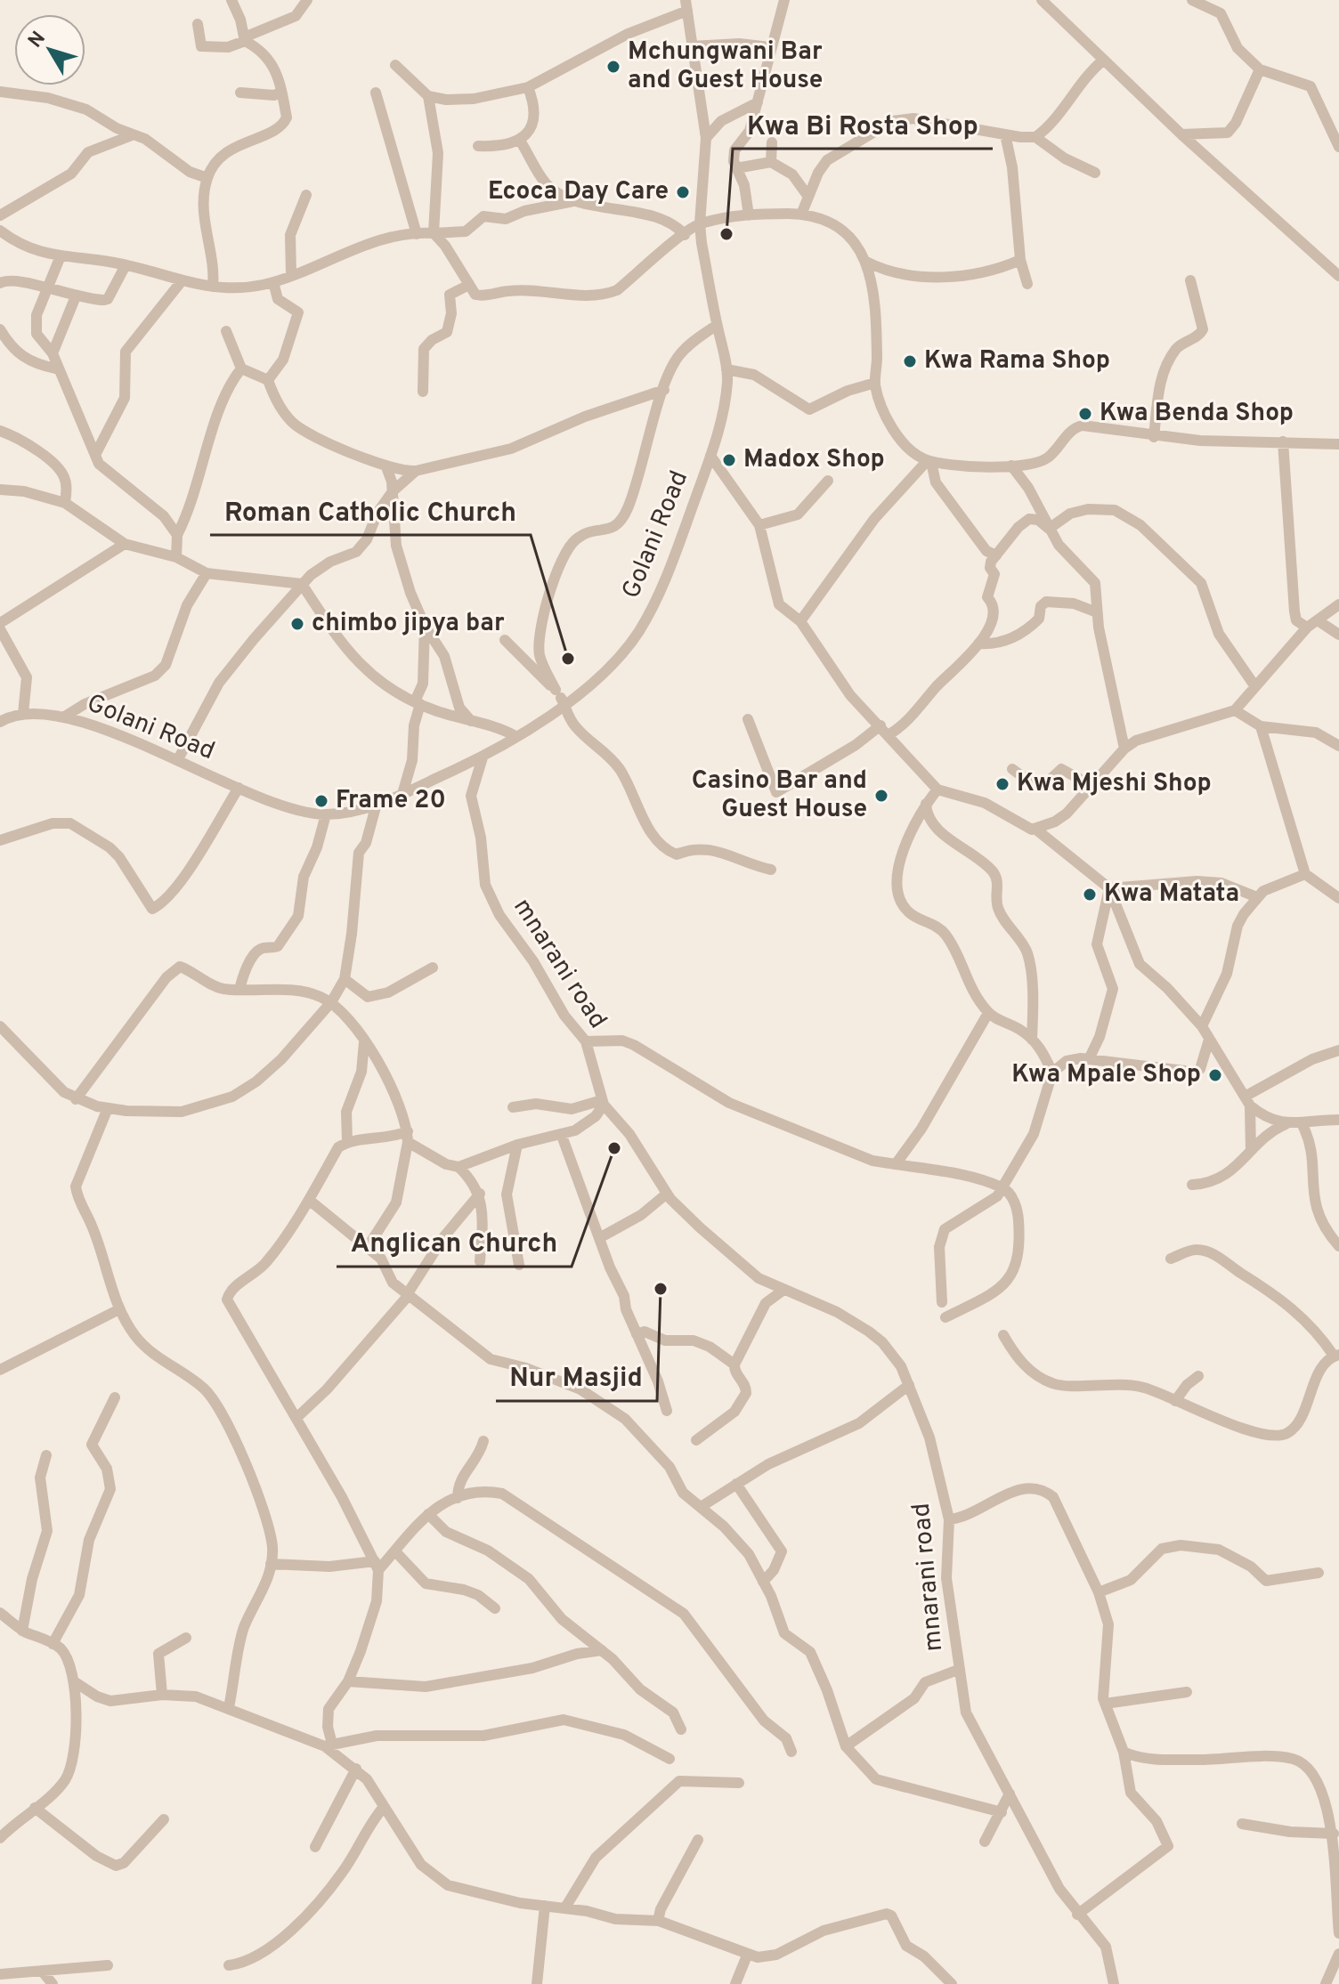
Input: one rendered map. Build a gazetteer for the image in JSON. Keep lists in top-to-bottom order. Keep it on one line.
{"streets":{"street":["Golani Road","mnarani road"]},"crossings":[["Golani Road","mnarani road"]],"places":["Mchungwani Bar and Guest House","Ecoca Day Care","Kwa Bi Rosta Shop","Kwa Rama Shop","Kwa Benda Shop","Madox Shop","chimbo jipya bar","Roman Catholic Church","Kwa Mjeshi Shop","Casino Bar and Guest House","Frame 20","Kwa Matata","Kwa Mpale Shop","Anglican Church","Nur Masjid"],"north":"top left"}
